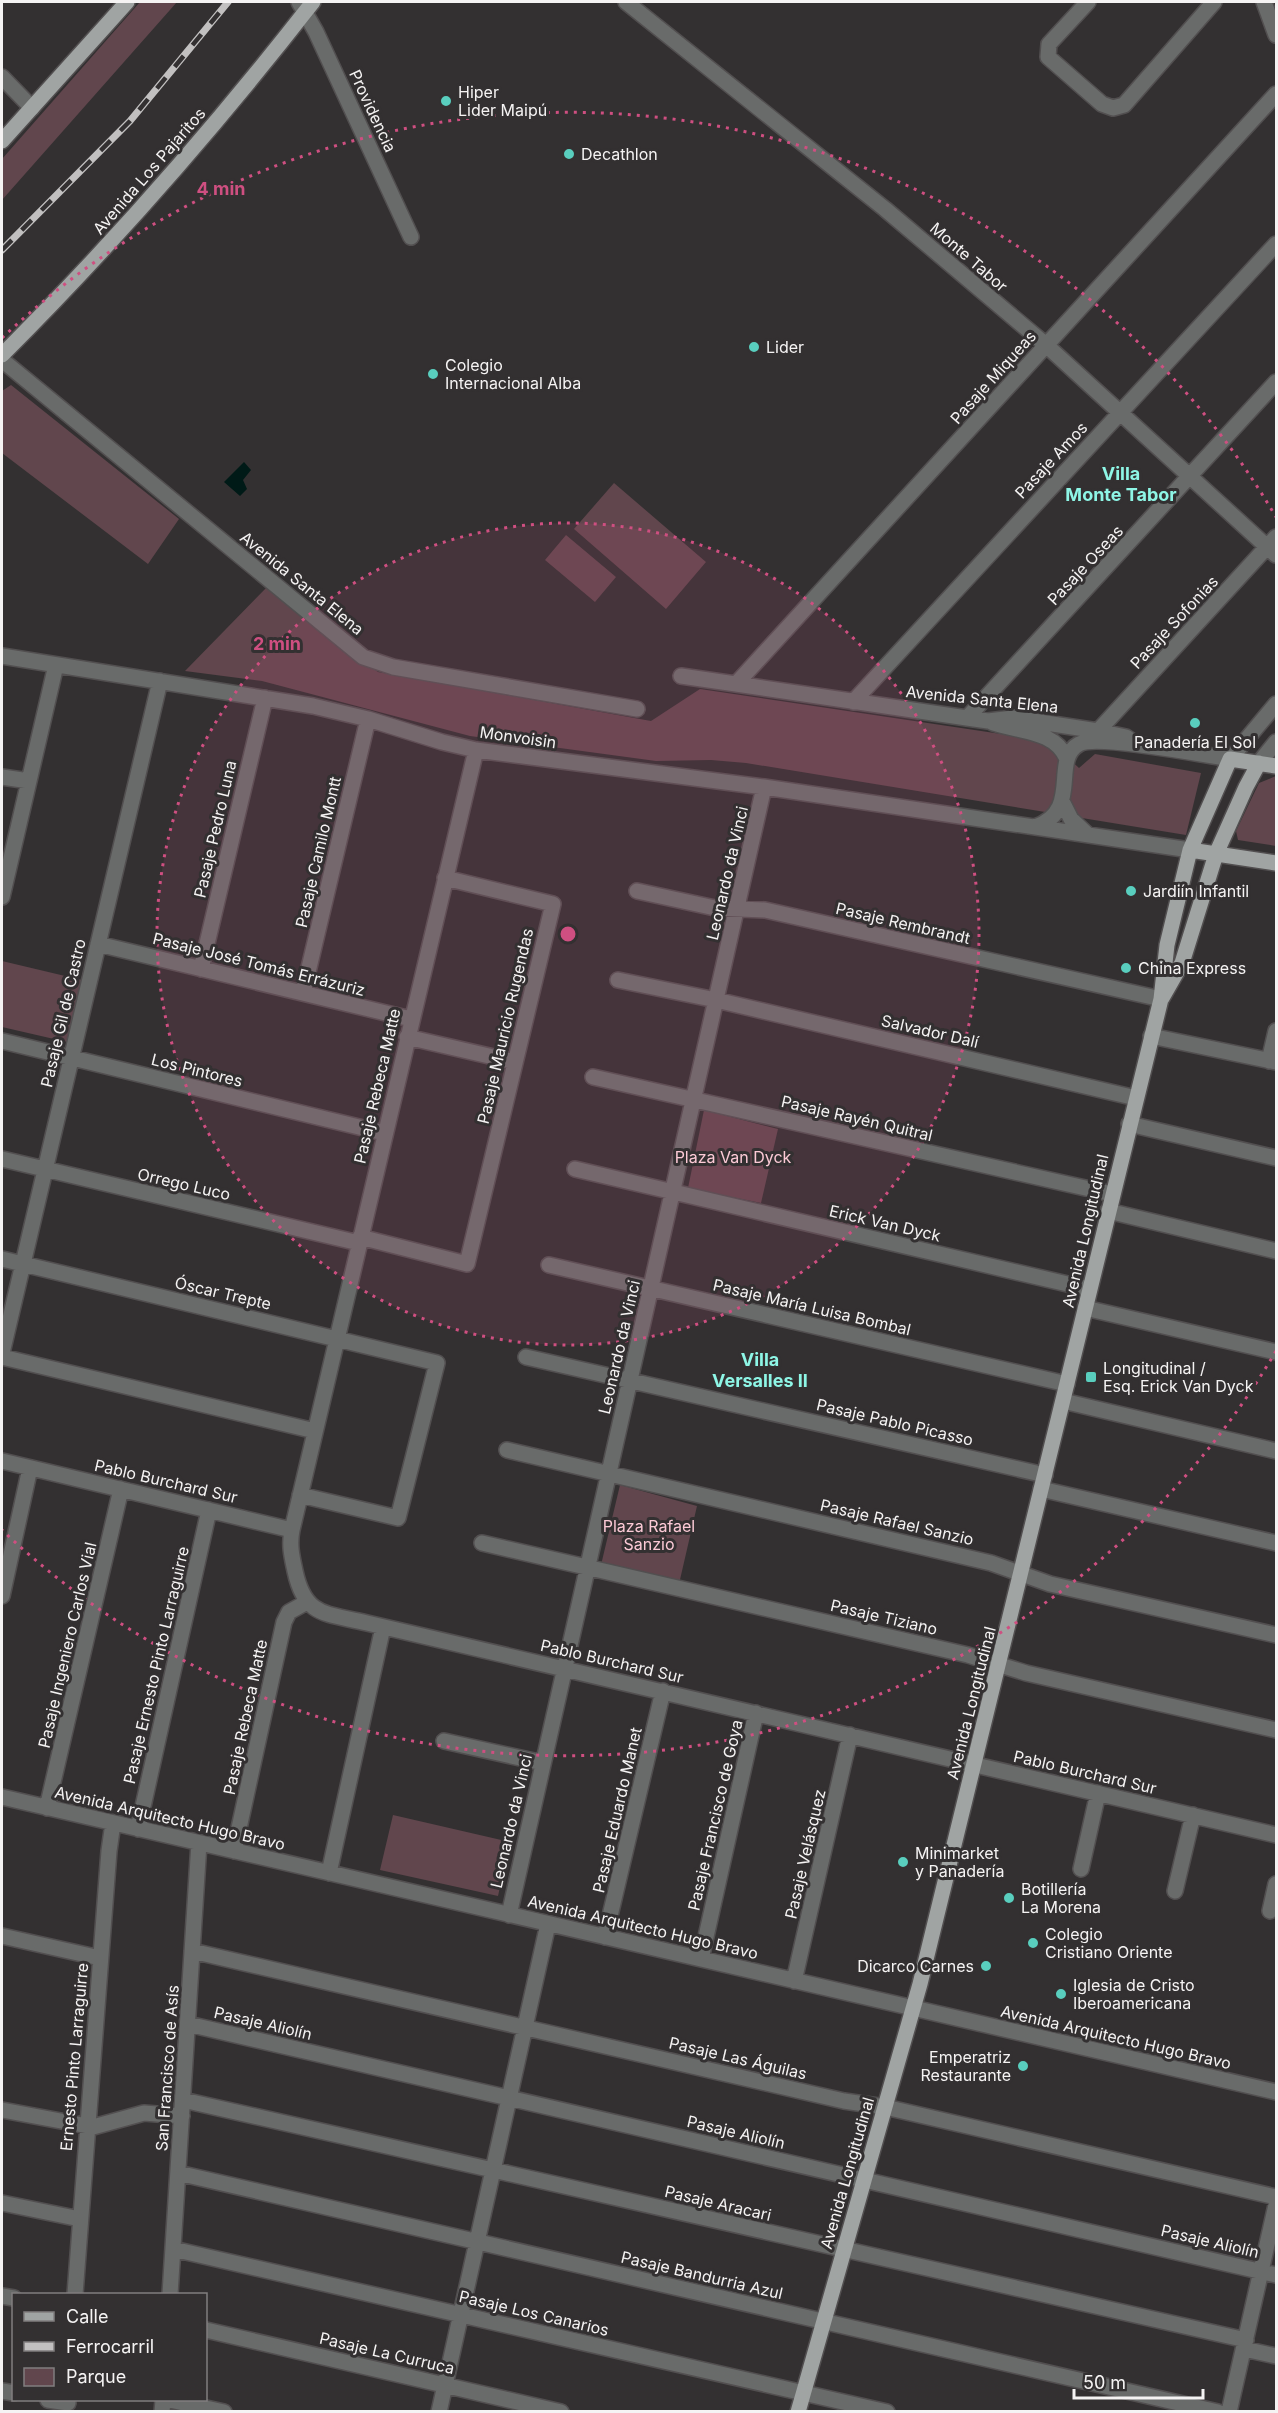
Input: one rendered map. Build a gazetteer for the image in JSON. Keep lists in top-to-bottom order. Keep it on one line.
{"streets":{"main road":["Avenida Los Pajaritos","Avenida Santa Elena","Avenida Longitudinal"],"street":["Providencia","Monte Tabor","Pasaje Miqueas","Pasaje Amos","Pasaje Oseas","Pasaje Sofonias","Monvoisin","Pasaje Pedro Luna","Pasaje Camilo Montt","Leonardo da Vinci","Pasaje Rembrandt","Pasaje José Tomás Errázuriz","Pasaje Gil de Castro","Pasaje Mauricio Rugendas","Salvador Dalí","Los Pintores","Pasaje Rebeca Matte","Pasaje Rayén Quitral","Orrego Luco","Erick Van Dyck","Óscar Trepte","Pasaje María Luisa Bombal","Pasaje Pablo Picasso","Pablo Burchard Sur","Pasaje Rafael Sanzio","Pasaje Tiziano","Pasaje Ingeniero Carlos Vial","Pasaje Ernesto Pinto Larraguirre","Pasaje Eduardo Manet","Pasaje Francisco de Goya","Avenida Arquitecto Hugo Bravo","Pasaje Velásquez","Pasaje Aliolín","Ernesto Pinto Larraguirre","Pasaje Las Águilas","San Francisco de Asís","Pasaje Aracari","Pasaje Bandurria Azul","Pasaje Los Canarios","Pasaje La Curruca"]},"crossings":[["Providencia","Avenida Los Pajaritos"],["Monte Tabor","Pasaje Miqueas"],["Monte Tabor","Pasaje Amos"],["Monte Tabor","Pasaje Oseas"],["Monte Tabor","Pasaje Sofonias"],["Pasaje Miqueas","Avenida Santa Elena"],["Pasaje Amos","Avenida Santa Elena"],["Pasaje Oseas","Avenida Santa Elena"],["Avenida Santa Elena","Pasaje Sofonias"],["Avenida Santa Elena","Avenida Longitudinal"],["Monvoisin","Pasaje Pedro Luna"],["Monvoisin","Pasaje Camilo Montt"],["Monvoisin","Leonardo da Vinci"],["Monvoisin","Pasaje Gil de Castro"],["Monvoisin","Pasaje Rebeca Matte"],["Pasaje Pedro Luna","Pasaje José Tomás Errázuriz"],["Pasaje Camilo Montt","Pasaje José Tomás Errázuriz"],["Leonardo da Vinci","Pasaje Rembrandt"],["Leonardo da Vinci","Salvador Dalí"],["Leonardo da Vinci","Pasaje Rayén Quitral"],["Leonardo da Vinci","Erick Van Dyck"],["Leonardo da Vinci","Pasaje María Luisa Bombal"],["Leonardo da Vinci","Pasaje Pablo Picasso"],["Leonardo da Vinci","Pablo Burchard Sur"],["Leonardo da Vinci","Pasaje Rafael Sanzio"],["Leonardo da Vinci","Pasaje Tiziano"],["Leonardo da Vinci","Avenida Arquitecto Hugo Bravo"],["Pasaje Rembrandt","Avenida Longitudinal"],["Pasaje José Tomás Errázuriz","Pasaje Gil de Castro"],["Pasaje José Tomás Errázuriz","Pasaje Rebeca Matte"],["Pasaje Gil de Castro","Los Pintores"],["Pasaje Gil de Castro","Orrego Luco"],["Pasaje Gil de Castro","Óscar Trepte"],["Pasaje Mauricio Rugendas","Pasaje Rebeca Matte"],["Pasaje Mauricio Rugendas","Orrego Luco"],["Salvador Dalí","Avenida Longitudinal"],["Los Pintores","Pasaje Rebeca Matte"],["Pasaje Rebeca Matte","Orrego Luco"],["Pasaje Rebeca Matte","Óscar Trepte"],["Pasaje Rebeca Matte","Pablo Burchard Sur"],["Pasaje Rebeca Matte","Avenida Arquitecto Hugo Bravo"],["Pasaje Rayén Quitral","Avenida Longitudinal"],["Erick Van Dyck","Avenida Longitudinal"],["Avenida Longitudinal","Pasaje María Luisa Bombal"],["Avenida Longitudinal","Pasaje Pablo Picasso"],["Avenida Longitudinal","Pablo Burchard Sur"],["Avenida Longitudinal","Pasaje Rafael Sanzio"],["Avenida Longitudinal","Pasaje Tiziano"],["Avenida Longitudinal","Avenida Arquitecto Hugo Bravo"],["Avenida Longitudinal","Pasaje Aliolín"],["Avenida Longitudinal","Pasaje Las Águilas"],["Avenida Longitudinal","Pasaje Aracari"],["Avenida Longitudinal","Pasaje Bandurria Azul"],["Avenida Longitudinal","Pasaje Los Canarios"],["Pablo Burchard Sur","Pasaje Ingeniero Carlos Vial"],["Pablo Burchard Sur","Pasaje Ernesto Pinto Larraguirre"],["Pablo Burchard Sur","Pasaje Eduardo Manet"],["Pablo Burchard Sur","Pasaje Francisco de Goya"],["Pablo Burchard Sur","Pasaje Velásquez"],["Pasaje Ingeniero Carlos Vial","Avenida Arquitecto Hugo Bravo"],["Pasaje Ernesto Pinto Larraguirre","Avenida Arquitecto Hugo Bravo"],["Pasaje Eduardo Manet","Avenida Arquitecto Hugo Bravo"],["Pasaje Francisco de Goya","Avenida Arquitecto Hugo Bravo"],["Avenida Arquitecto Hugo Bravo","Pasaje Velásquez"],["Avenida Arquitecto Hugo Bravo","Ernesto Pinto Larraguirre"],["Avenida Arquitecto Hugo Bravo","San Francisco de Asís"],["Pasaje Aliolín","San Francisco de Asís"],["Ernesto Pinto Larraguirre","Pasaje Aracari"],["Pasaje Las Águilas","San Francisco de Asís"],["San Francisco de Asís","Pasaje Aracari"],["San Francisco de Asís","Pasaje Bandurria Azul"],["San Francisco de Asís","Pasaje Los Canarios"]],"districts":["Villa Monte Tabor","Villa Versalles II"],"parks":["Plaza Van Dyck","Plaza Rafael Sanzio"],"places":{"other":["Hiper Lider Maipú","Decathlon","Lider","Colegio Internacional Alba","Panadería El Sol","Jardiín Infantil","China Express","Minimarket y Panadería","Botillería La Morena","Colegio Cristiano Oriente","Dicarco Carnes","Iglesia de Cristo Iberoamericana","Emperatriz Restaurante"],"transit":["Longitudinal / Esq. Erick Van Dyck"]},"legend":["Calle","Ferrocarril","Parque"],"scale_bar":"50 m","rings":["4 min","2 min"]}
